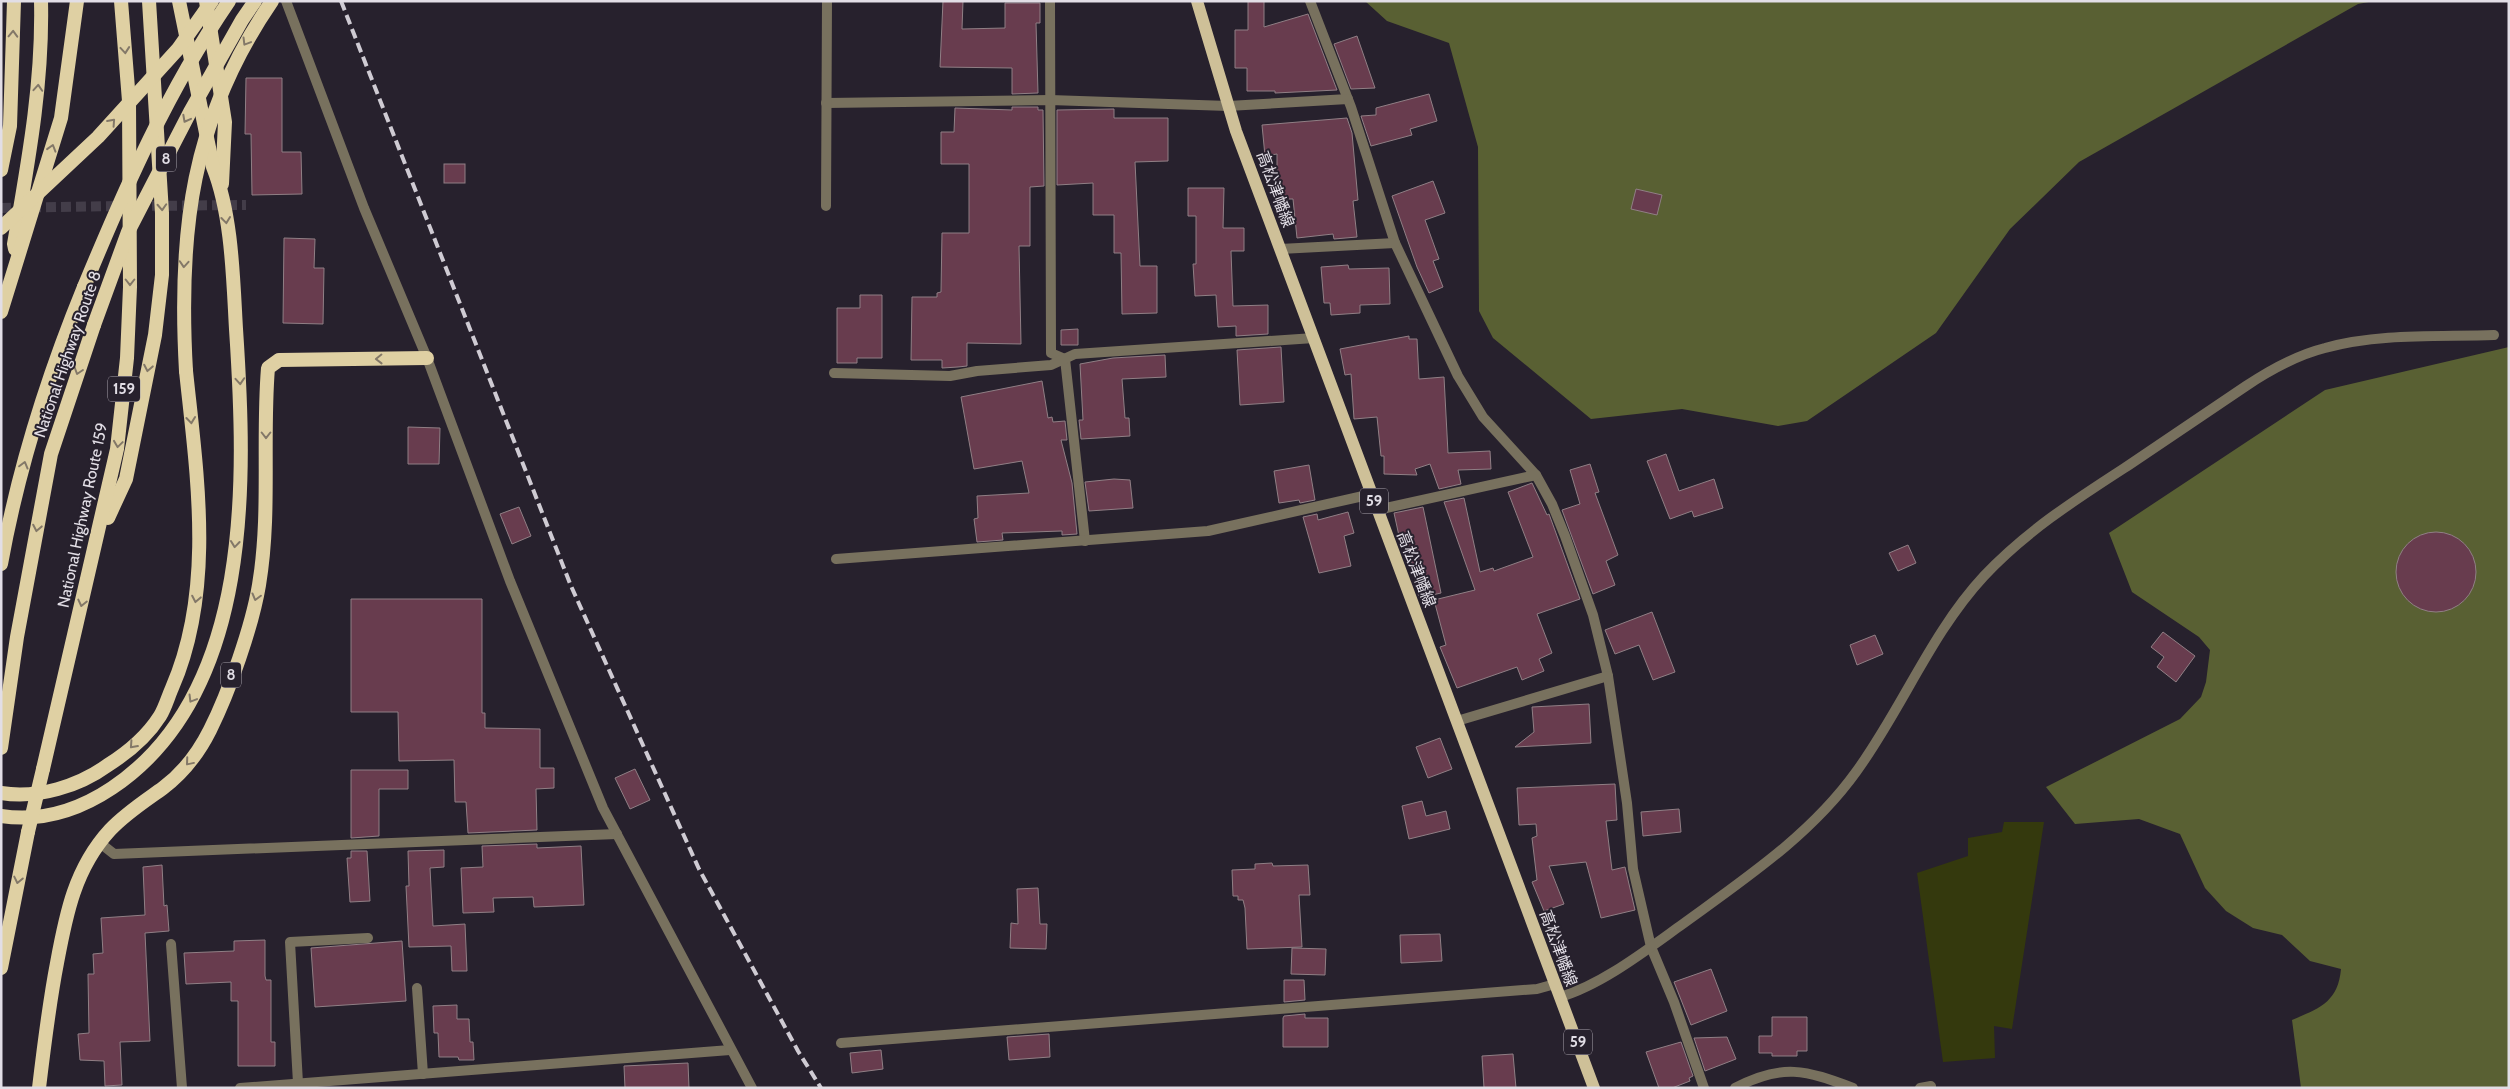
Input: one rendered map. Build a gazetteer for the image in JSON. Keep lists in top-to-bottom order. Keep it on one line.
{"streets":{"highway":["8","National Highway Route 8","159","National Highway Route 159"],"main road":["高松津幡線","59"]}}
